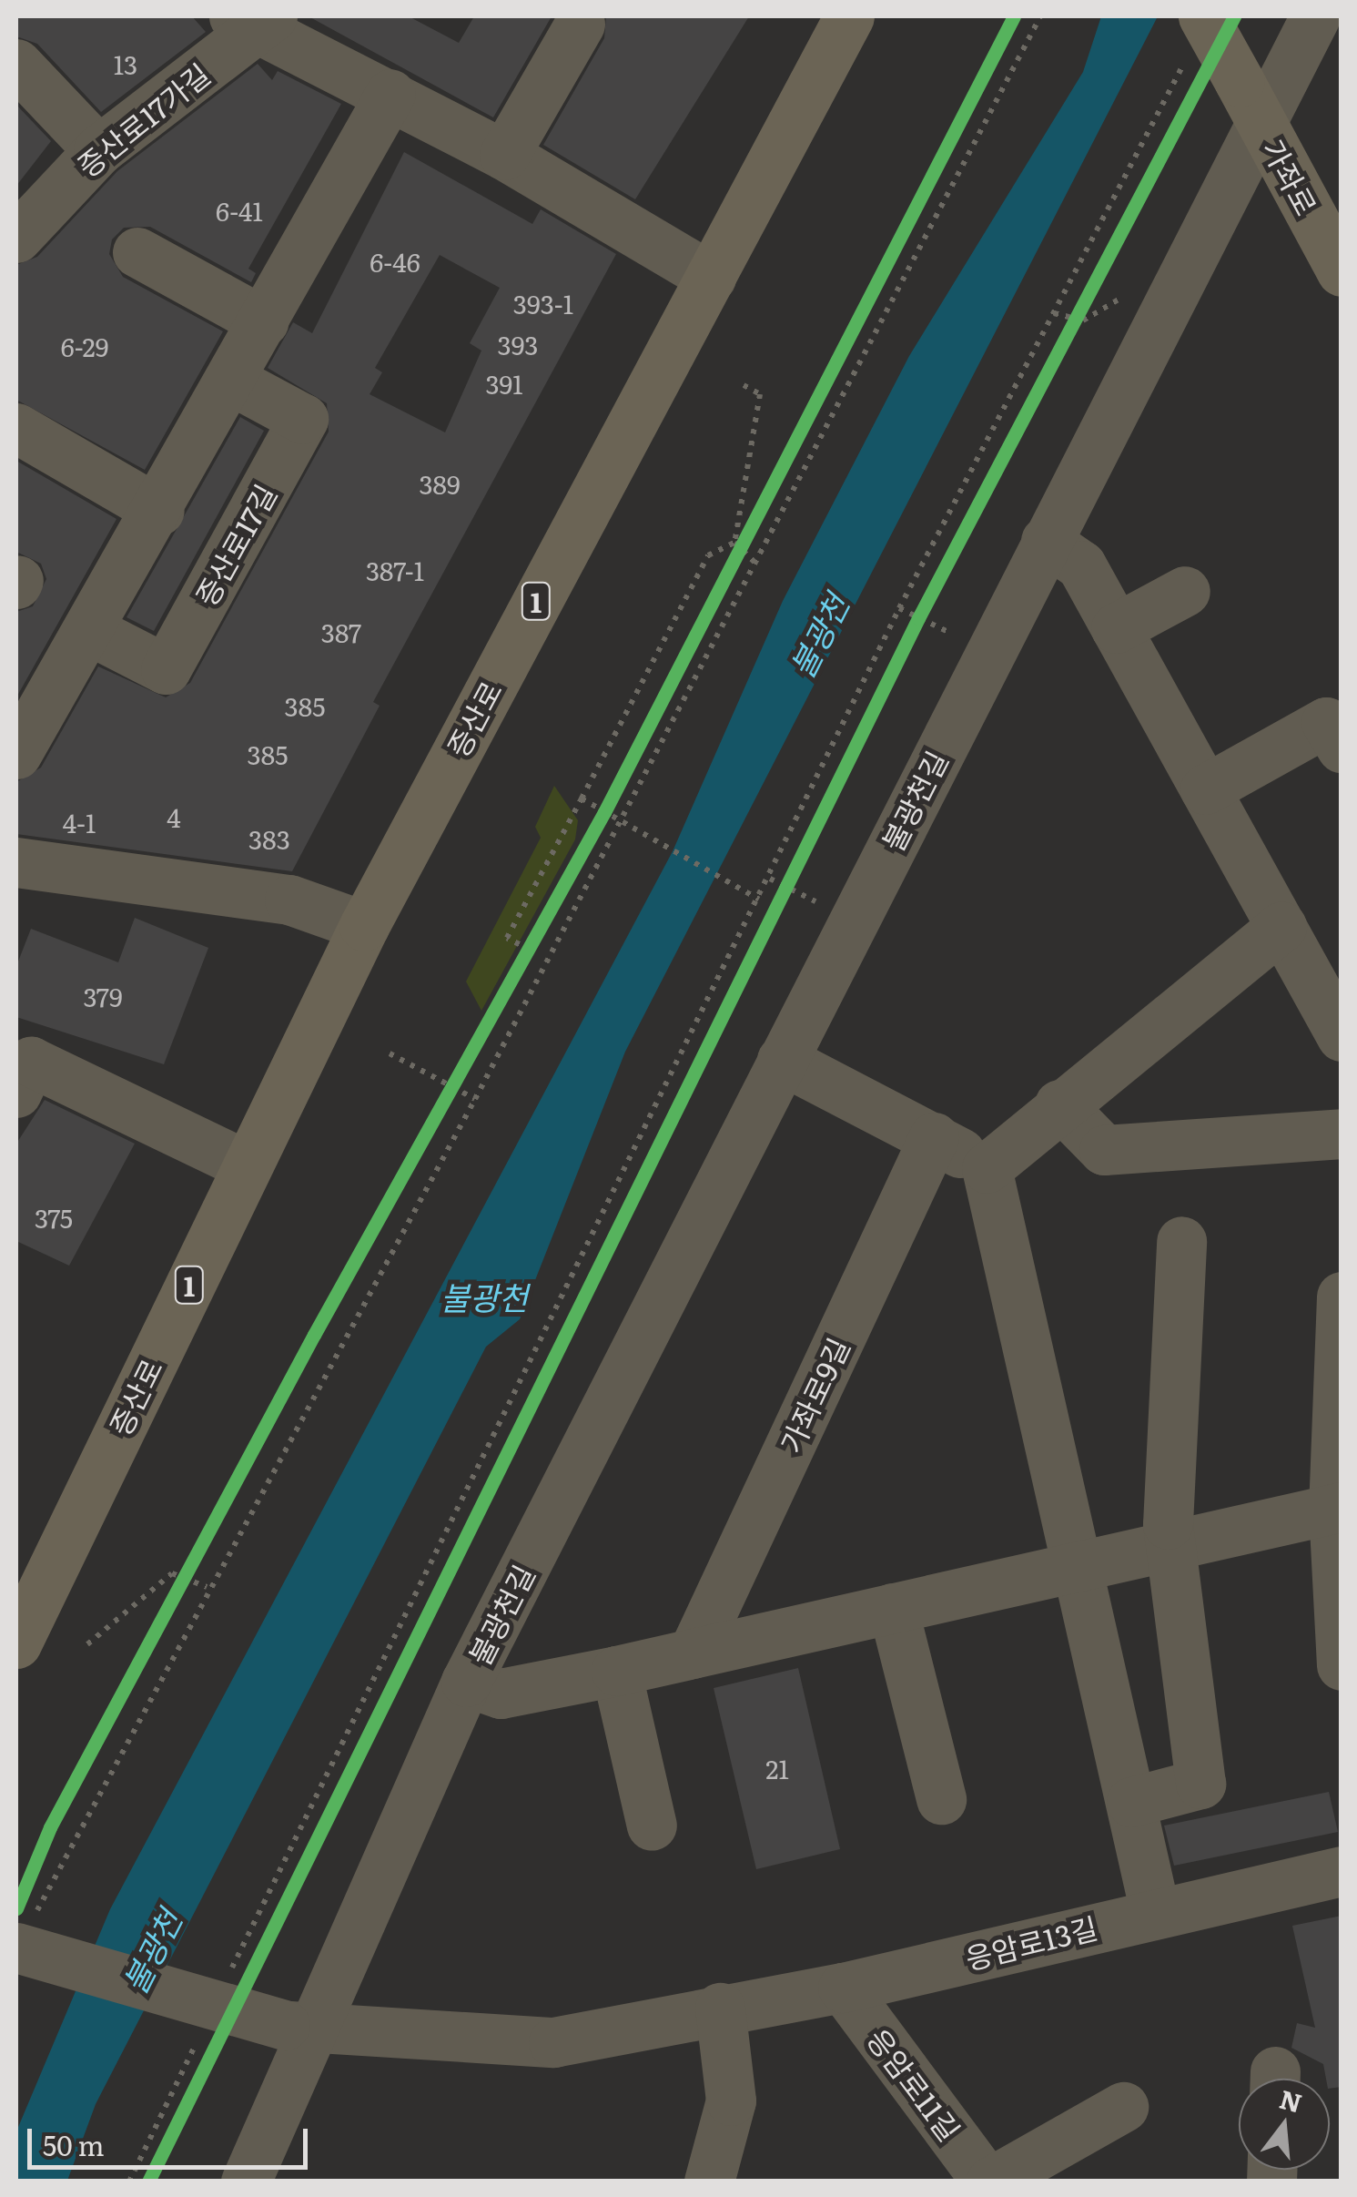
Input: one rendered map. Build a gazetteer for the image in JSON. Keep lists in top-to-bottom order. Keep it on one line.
{"streets":{"main road":["가좌로","1","증산로"],"street":["증산로17가길","증산로17길","불광천길","가좌로9길","응암로13길","응암로11길"]},"crossings":[["가좌로","불광천길"],["불광천길","응암로13길"],["응암로13길","응암로11길"]],"water":["불광천"],"house_numbers":["13","6-41","6-46","393-1","393","6-29","391","389","387-1","387","385","385","4","4-1","383","379","375","21"],"scale_bar":"50 m","north":"top"}
